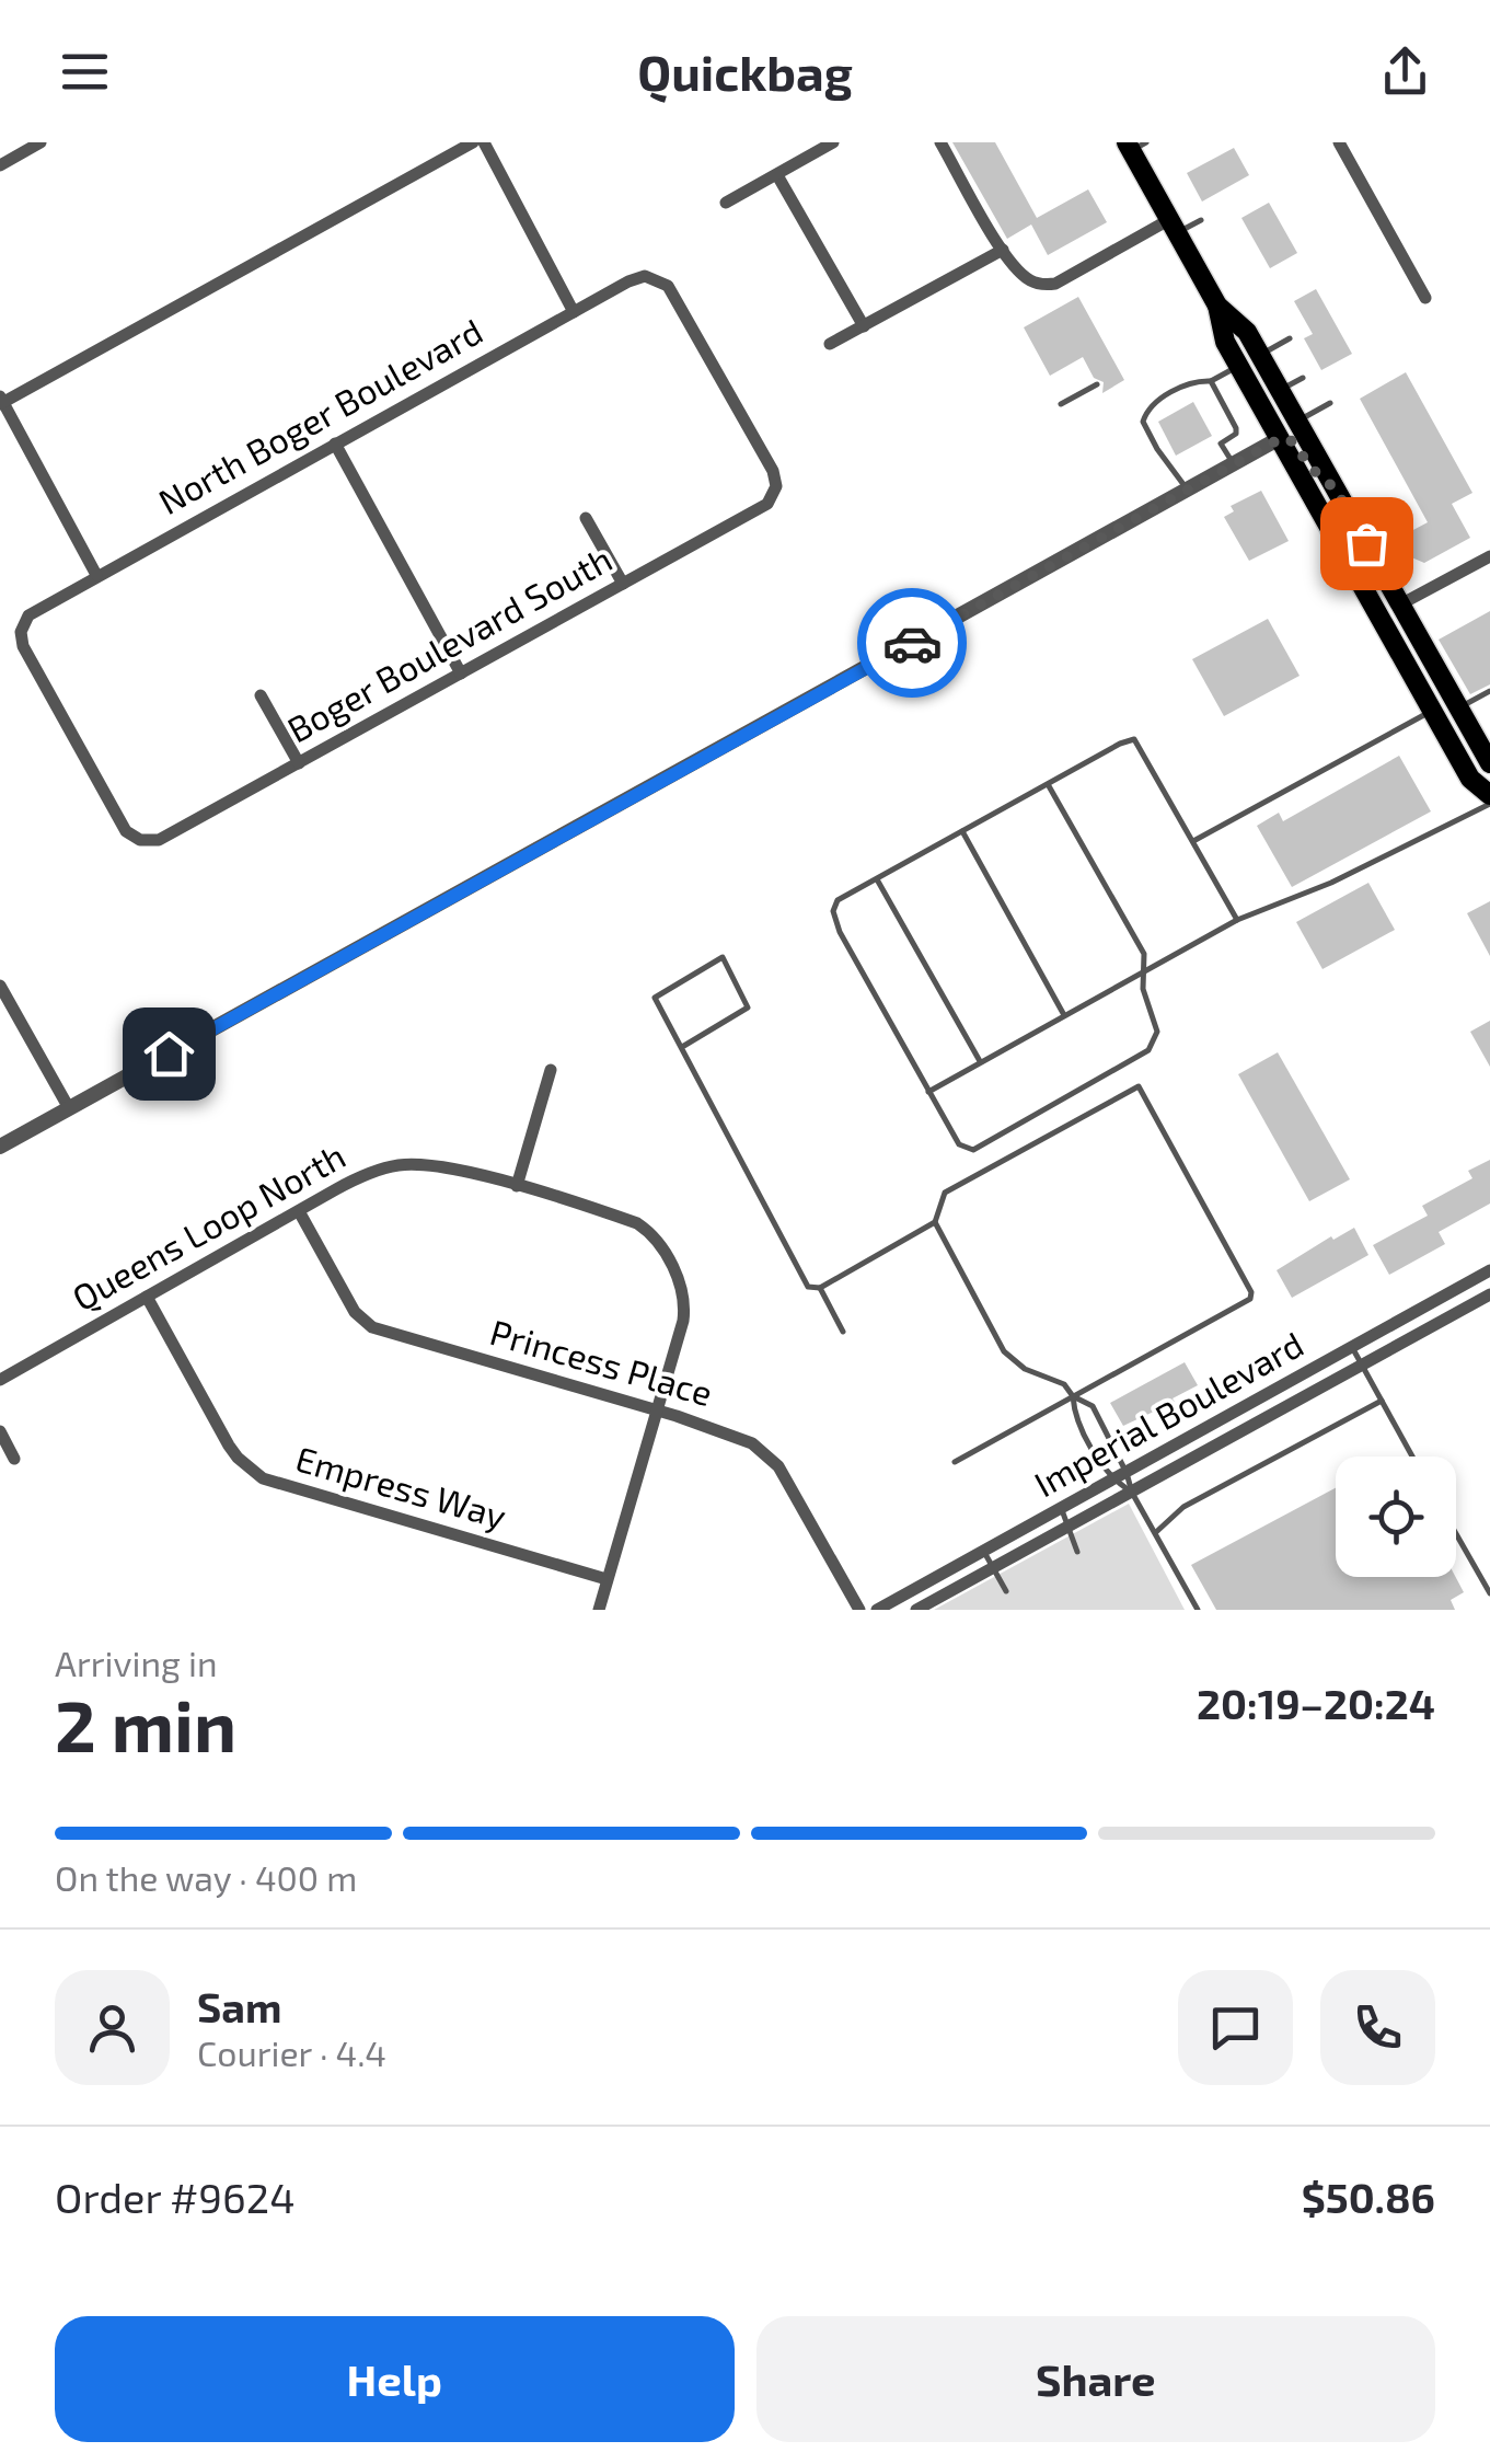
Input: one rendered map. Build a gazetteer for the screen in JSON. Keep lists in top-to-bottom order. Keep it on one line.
{"streets":{"street":["North Boger Boulevard","Boger Boulevard South","Queens Loop North","Princess Place","Imperial Boulevard","Empress Way"]},"crossings":[["North Boger Boulevard","Boger Boulevard South"],["Queens Loop North","Princess Place"],["Queens Loop North","Empress Way"]],"page":{"header":"Quickbag","heading":["2 min","Arriving in","20:19–20:24"],"panel":["Sam","Courier · 4.4","Order #9624","$50.86"],"bar":"On the way · 400 m","buttons":["Help","Share"]}}
